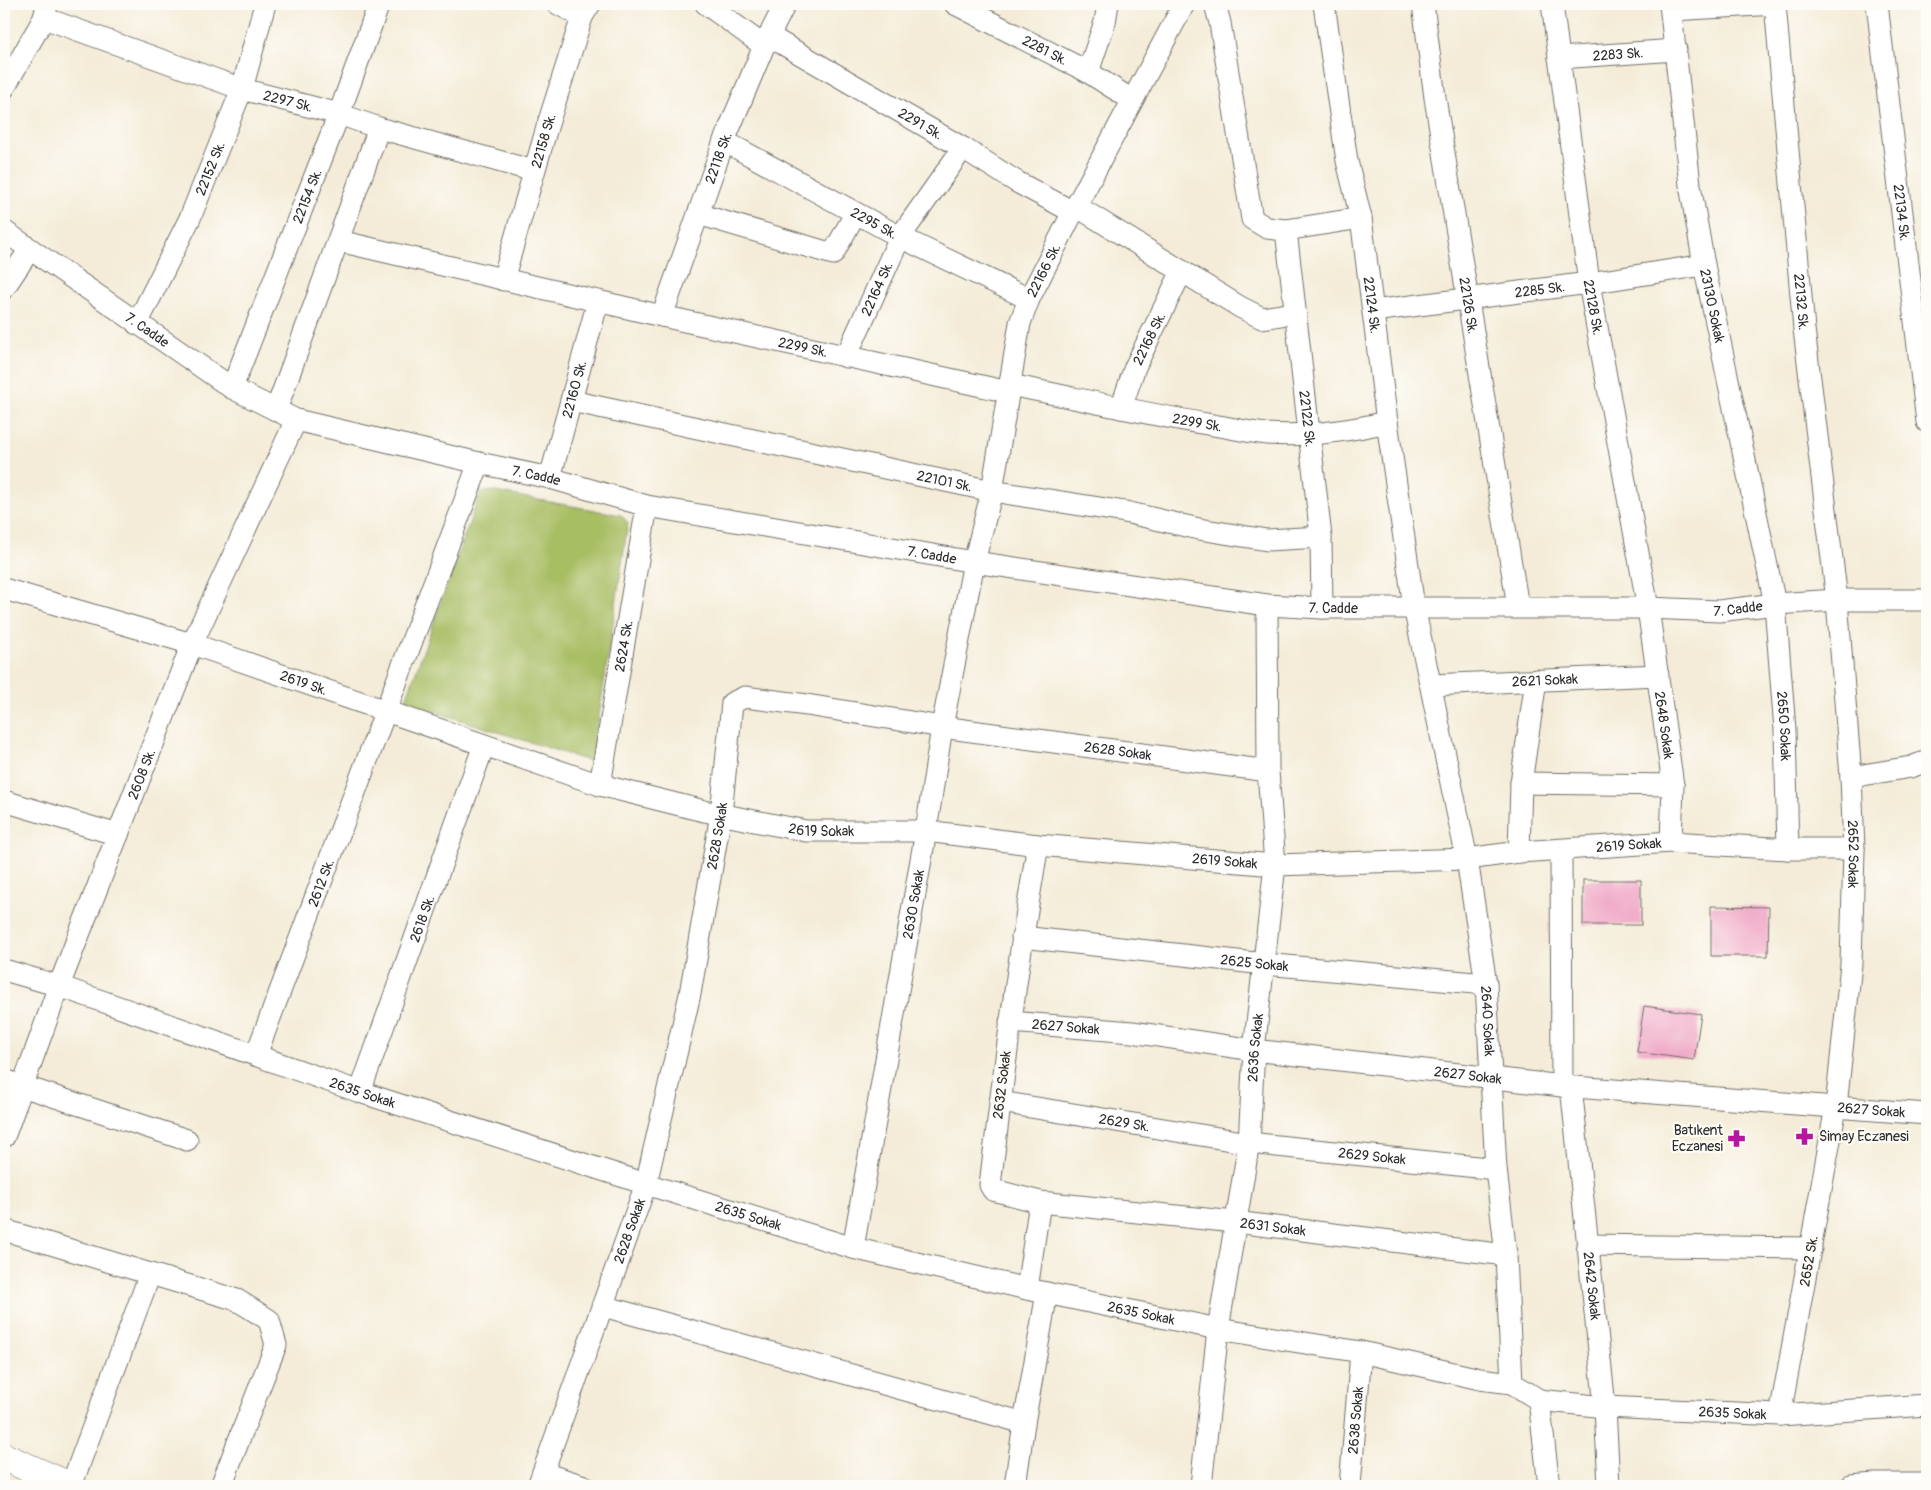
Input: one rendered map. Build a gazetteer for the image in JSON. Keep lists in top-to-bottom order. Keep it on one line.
{"streets":{"street":["2281 Sk.","2283 Sk.","2297 Sk.","2291 Sk.","22158 Sk.","22118 Sk.","22152 Sk.","22154 Sk.","22134 Sk.","2295 Sk.","22166 Sk.","22164 Sk.","2285 Sk.","22132 Sk.","22124 Sk.","22126 Sk.","23130 Sokak","22128 Sk.","7. Cadde","22168 Sk.","2299 Sk.","22160 Sk.","22122 Sk.","22101 Sk.","2624 Sk.","2621 Sokak","2619 Sk.","2648 Sokak","2650 Sokak","2628 Sokak","2608 Sk.","2619 Sokak","2652 Sokak","2612 Sk.","2630 Sokak","2618 Sk.","2625 Sokak","2640 Sokak","2627 Sokak","2636 Sokak","2632 Sokak","2635 Sokak","2629 Sk.","2629 Sokak","2631 Sokak","2652 Sk.","2642 Sokak","2638 Sokak"]},"crossings":[["2281 Sk.","22166 Sk."],["2283 Sk.","23130 Sokak"],["2283 Sk.","22128 Sk."],["2297 Sk.","22158 Sk."],["2297 Sk.","22152 Sk."],["2297 Sk.","22154 Sk."],["2291 Sk.","22118 Sk."],["2291 Sk.","22166 Sk."],["2291 Sk.","22164 Sk."],["2291 Sk.","22168 Sk."],["2291 Sk.","22122 Sk."],["22158 Sk.","2299 Sk."],["22118 Sk.","2295 Sk."],["22118 Sk.","2299 Sk."],["22152 Sk.","7. Cadde"],["22154 Sk.","7. Cadde"],["2295 Sk.","22166 Sk."],["2295 Sk.","22164 Sk."],["22166 Sk.","7. Cadde"],["22166 Sk.","2299 Sk."],["22166 Sk.","22101 Sk."],["22166 Sk.","2630 Sokak"],["22164 Sk.","2299 Sk."],["2285 Sk.","22124 Sk."],["2285 Sk.","22126 Sk."],["2285 Sk.","23130 Sokak"],["2285 Sk.","22128 Sk."],["22132 Sk.","7. Cadde"],["22132 Sk.","2652 Sokak"],["22124 Sk.","7. Cadde"],["22124 Sk.","2299 Sk."],["22124 Sk.","2640 Sokak"],["22126 Sk.","7. Cadde"],["23130 Sokak","7. Cadde"],["23130 Sokak","2650 Sokak"],["22128 Sk.","7. Cadde"],["22128 Sk.","2648 Sokak"],["7. Cadde","22160 Sk."],["7. Cadde","22122 Sk."],["7. Cadde","2624 Sk."],["7. Cadde","2648 Sokak"],["7. Cadde","2650 Sokak"],["7. Cadde","2608 Sk."],["7. Cadde","2652 Sokak"],["7. Cadde","2612 Sk."],["7. Cadde","2630 Sokak"],["7. Cadde","2640 Sokak"],["7. Cadde","2636 Sokak"],["22168 Sk.","2299 Sk."],["2299 Sk.","22160 Sk."],["2299 Sk.","22122 Sk."],["22160 Sk.","22101 Sk."],["22122 Sk.","22101 Sk."],["2624 Sk.","2619 Sk."],["2624 Sk.","2619 Sokak"],["2621 Sokak","2648 Sokak"],["2621 Sokak","2640 Sokak"],["2619 Sk.","2608 Sk."],["2619 Sk.","2619 Sokak"],["2619 Sk.","2612 Sk."],["2619 Sk.","2618 Sk."],["2648 Sokak","2619 Sokak"],["2650 Sokak","2619 Sokak"],["2628 Sokak","2619 Sokak"],["2628 Sokak","2630 Sokak"],["2628 Sokak","2636 Sokak"],["2628 Sokak","2635 Sokak"],["2608 Sk.","2635 Sokak"],["2619 Sokak","2652 Sokak"],["2619 Sokak","2630 Sokak"],["2619 Sokak","2640 Sokak"],["2619 Sokak","2636 Sokak"],["2619 Sokak","2632 Sokak"],["2619 Sokak","2642 Sokak"],["2652 Sokak","2627 Sokak"],["2652 Sokak","2652 Sk."],["2612 Sk.","2635 Sokak"],["2630 Sokak","2635 Sokak"],["2618 Sk.","2635 Sokak"],["2625 Sokak","2640 Sokak"],["2625 Sokak","2636 Sokak"],["2625 Sokak","2632 Sokak"],["2640 Sokak","2627 Sokak"],["2640 Sokak","2635 Sokak"],["2640 Sokak","2629 Sokak"],["2640 Sokak","2631 Sokak"],["2627 Sokak","2636 Sokak"],["2627 Sokak","2632 Sokak"],["2627 Sokak","2652 Sk."],["2627 Sokak","2642 Sokak"],["2636 Sokak","2635 Sokak"],["2636 Sokak","2629 Sk."],["2636 Sokak","2629 Sokak"],["2636 Sokak","2631 Sokak"],["2632 Sokak","2629 Sk."],["2632 Sokak","2631 Sokak"],["2635 Sokak","2652 Sk."],["2635 Sokak","2642 Sokak"],["2635 Sokak","2638 Sokak"],["2629 Sk.","2629 Sokak"]],"places":{"pharmacy":["Simay Eczanesi","Batıkent Eczanesi"]}}
